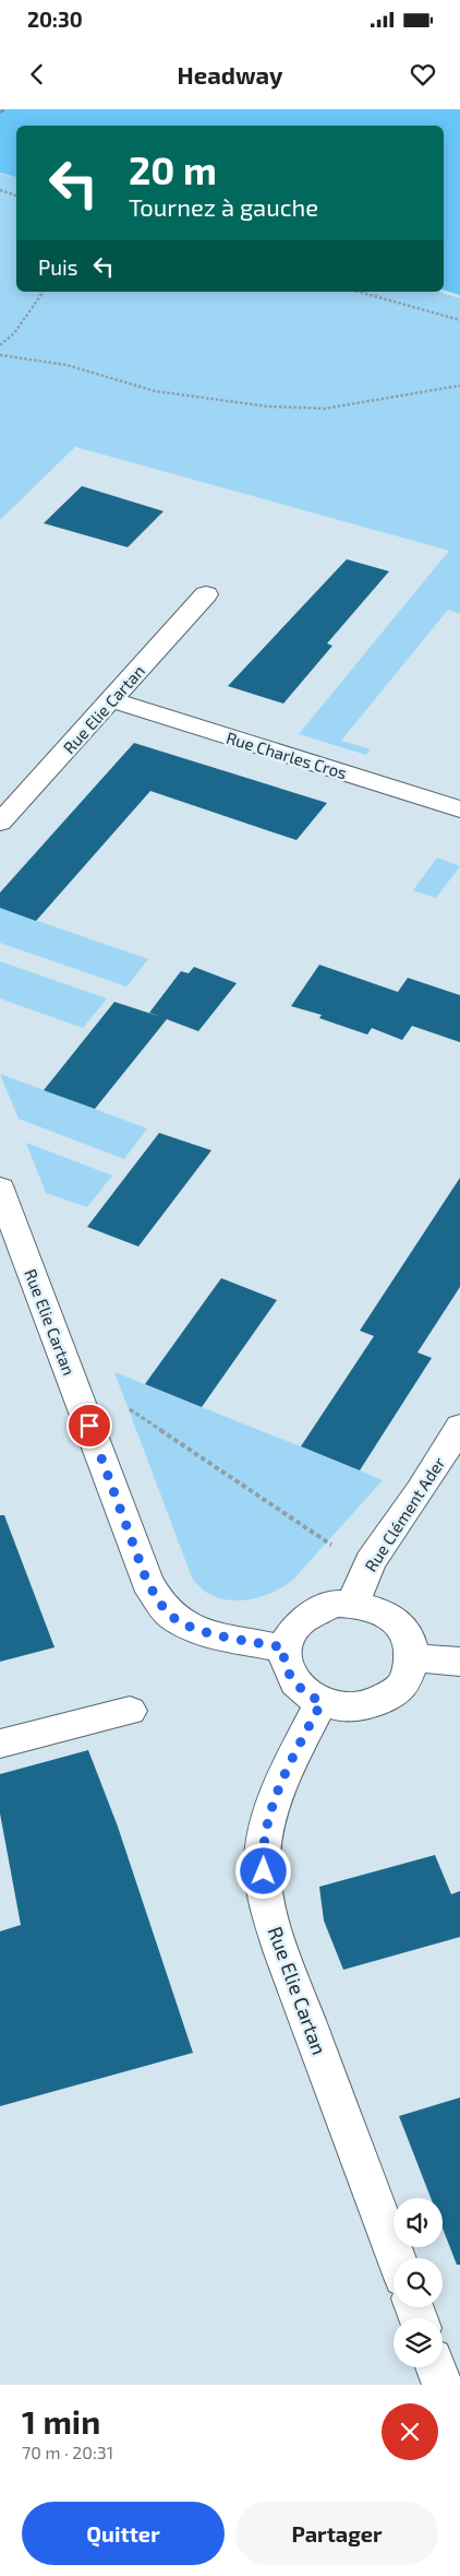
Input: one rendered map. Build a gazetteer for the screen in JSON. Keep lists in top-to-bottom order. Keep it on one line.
{"streets":{"street":["Rue Elie Cartan","Rue Charles Cros","Rue Clément Ader"]},"crossings":[["Rue Elie Cartan","Rue Charles Cros"],["Rue Elie Cartan","Rue Clément Ader"]],"page":{"status":"20:30","header":"Headway","turn":["20 m","Tournez à gauche"],"then":"Puis","heading":["1 min","70 m · 20:31"],"buttons":["Quitter","Partager"]}}
